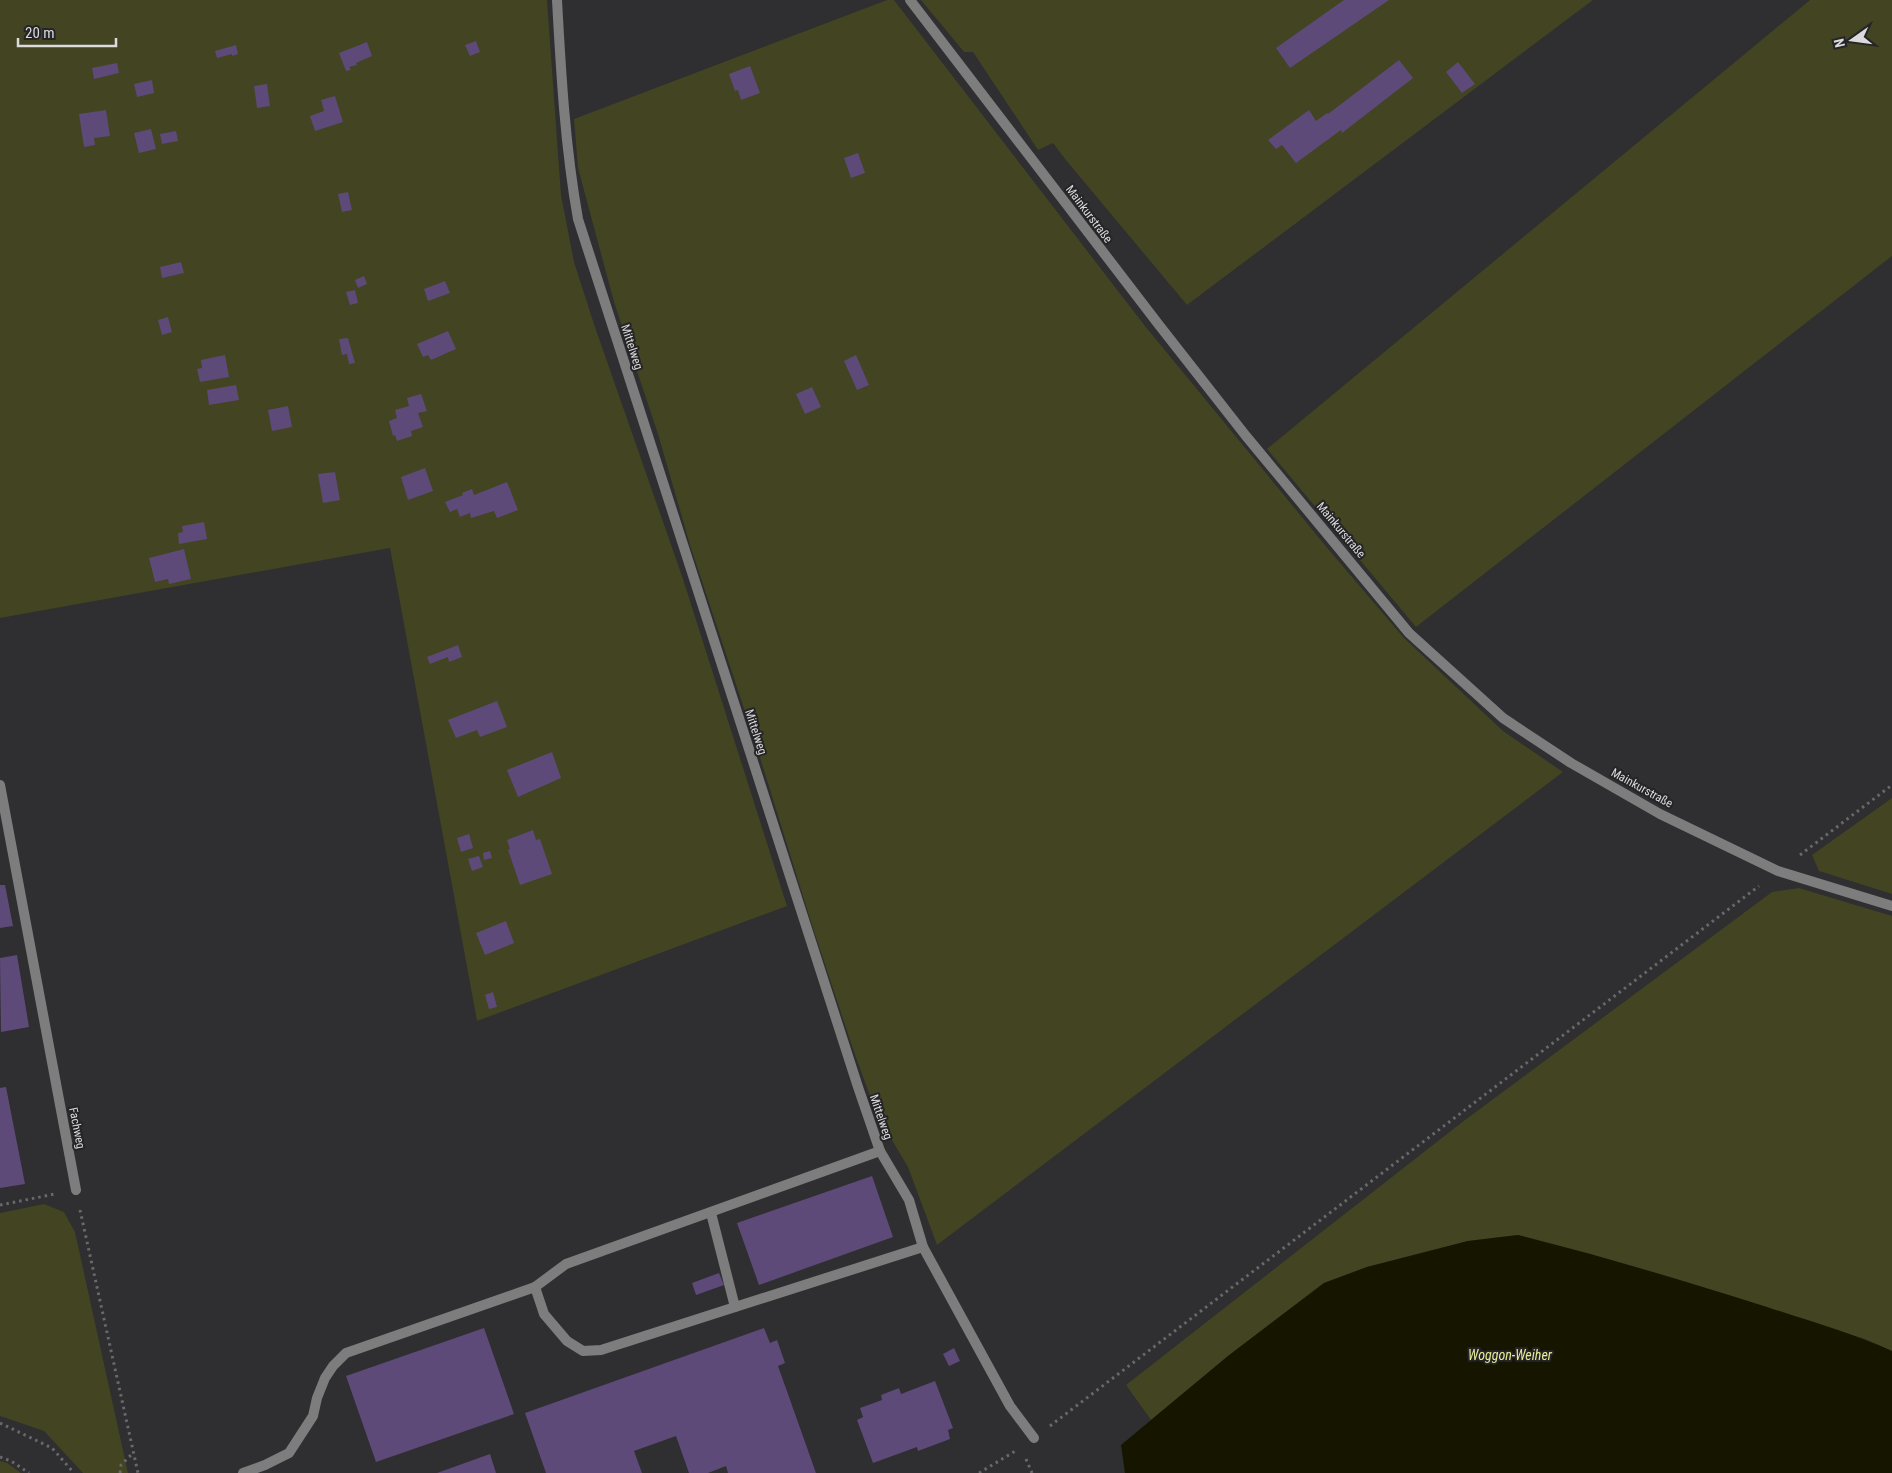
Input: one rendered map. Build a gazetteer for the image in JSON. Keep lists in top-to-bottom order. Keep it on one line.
{"streets":{"lane":["Mainkurstraße","Mittelweg","Fachweg"]},"water":["Woggon-Weiher"],"scale_bar":"20 m","north":"left"}
